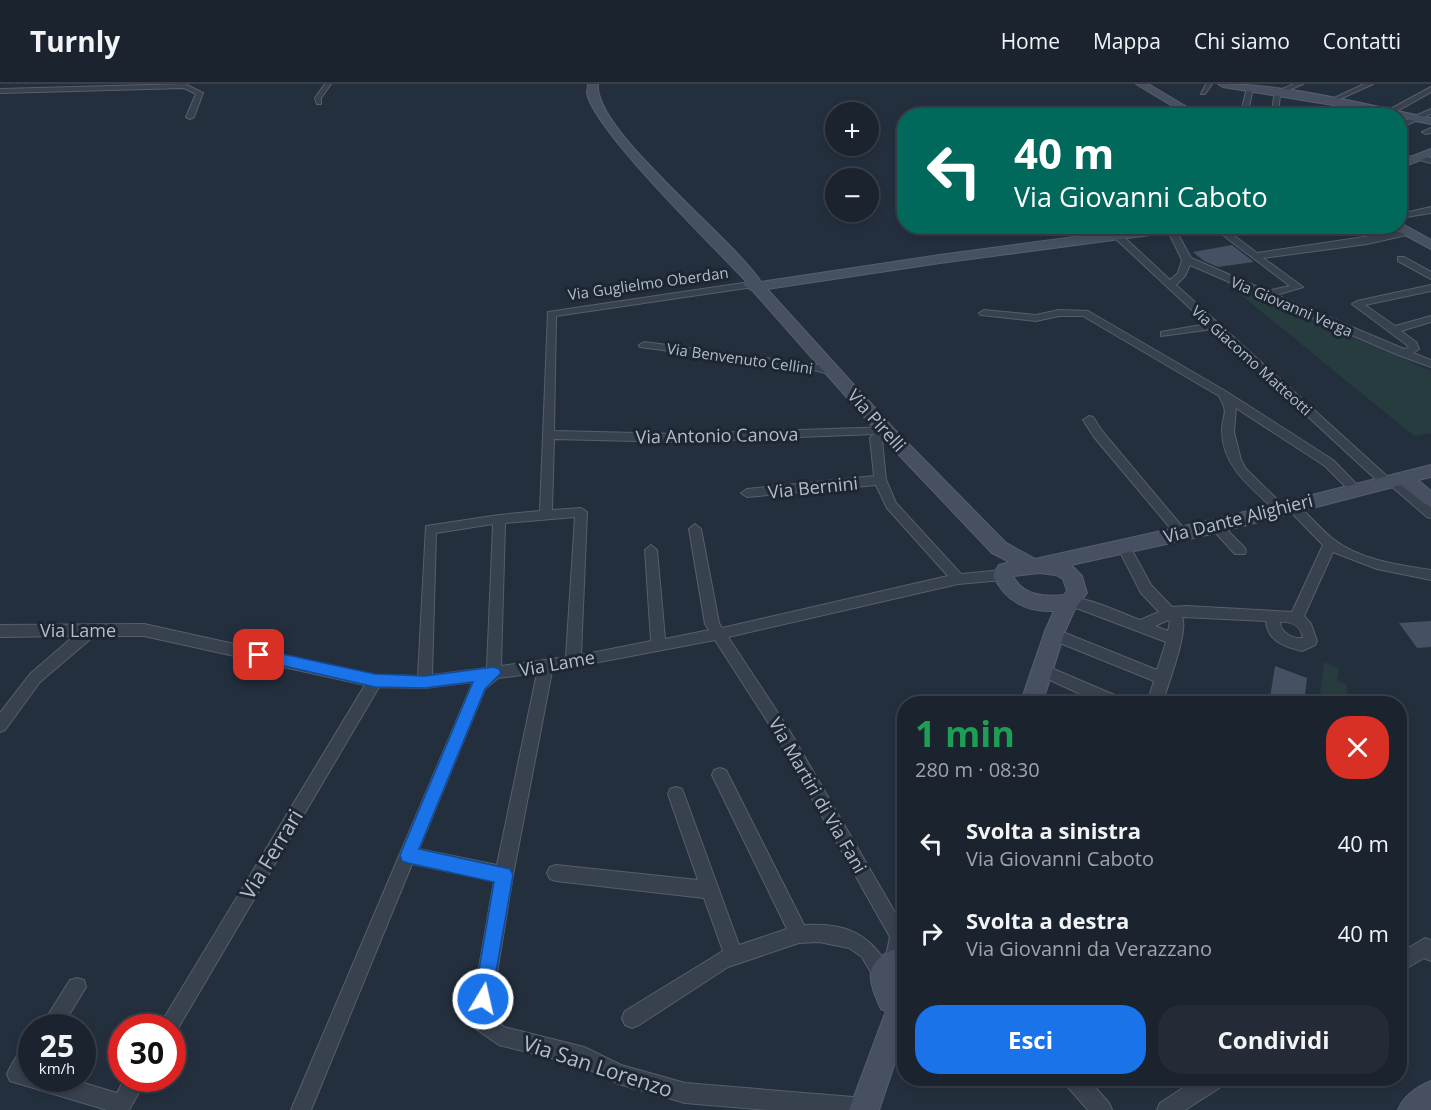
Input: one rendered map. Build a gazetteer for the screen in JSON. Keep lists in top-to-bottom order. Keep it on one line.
{"streets":{"street":["Via Guglielmo Oberdan","Via Giovanni Verga","Via Benvenuto Cellini","Via Giacomo Matteotti","Via Pirelli","Via Antonio Canova","Via Bernini","Via Dante Alighieri","Via Lame","Via Martiri di Via Fani","Via Ferrari","Via San Lorenzo"]},"crossings":[["Via Guglielmo Oberdan","Via Giacomo Matteotti"],["Via Guglielmo Oberdan","Via Pirelli"],["Via Guglielmo Oberdan","Via Antonio Canova"],["Via Benvenuto Cellini","Via Pirelli"],["Via Giacomo Matteotti","Via Dante Alighieri"],["Via Pirelli","Via Antonio Canova"],["Via Pirelli","Via Dante Alighieri"],["Via Pirelli","Via Lame"],["Via Dante Alighieri","Via Lame"],["Via Lame","Via Martiri di Via Fani"],["Via Lame","Via Ferrari"]],"page":{"header":"Turnly","nav":["Home","Mappa","Chi siamo","Contatti"],"map_buttons":["+","−"],"turn":["40 m","Via Giovanni Caboto"],"heading":["1 min","280 m · 08:30"],"list":[{"name":"Svolta a sinistra","note":"Via Giovanni Caboto","value":"40 m"},{"name":"Svolta a destra","note":"Via Giovanni da Verazzano","value":"40 m"}],"buttons":["Esci","Condividi"],"speed":"25 km/h","limit":"30"}}
